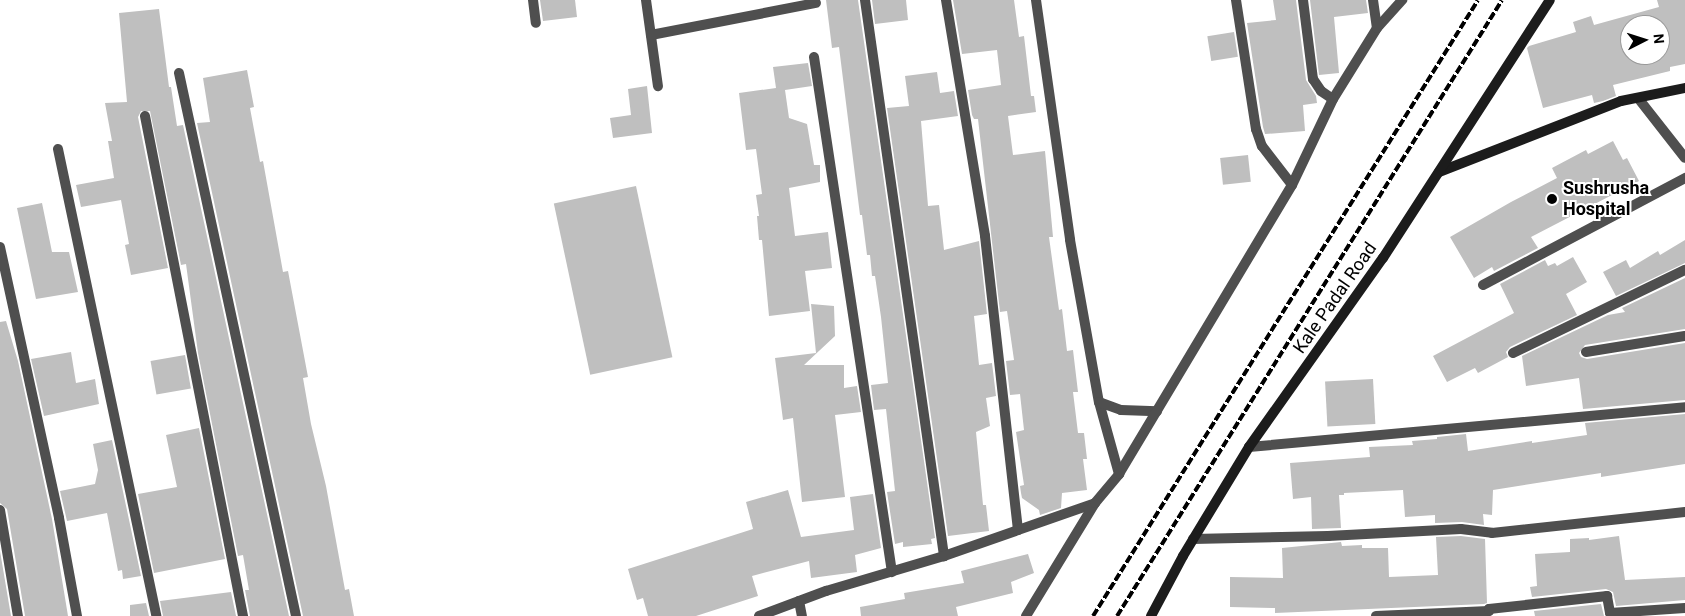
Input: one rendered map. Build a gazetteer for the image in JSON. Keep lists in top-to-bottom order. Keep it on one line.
{"streets":{"street":["Kale Padal Road"]},"places":["Sushrusha Hospital"],"north":"right"}
